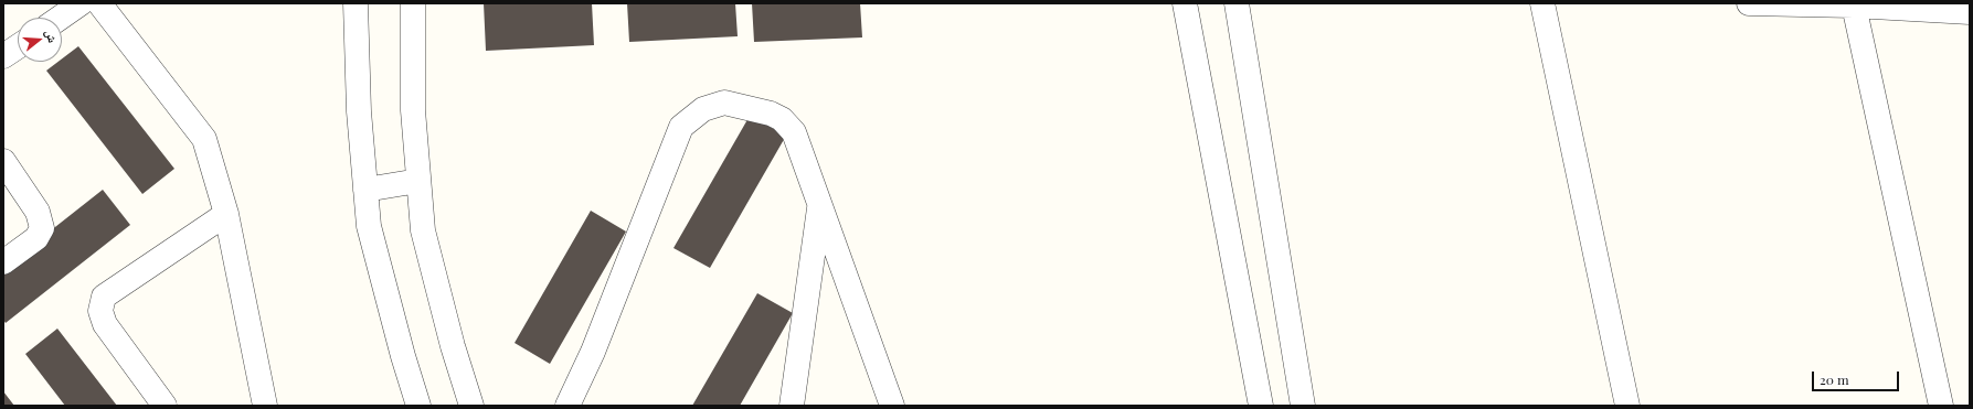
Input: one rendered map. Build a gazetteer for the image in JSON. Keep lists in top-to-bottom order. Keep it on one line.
{"scale_bar":"20 m","north":"right"}
